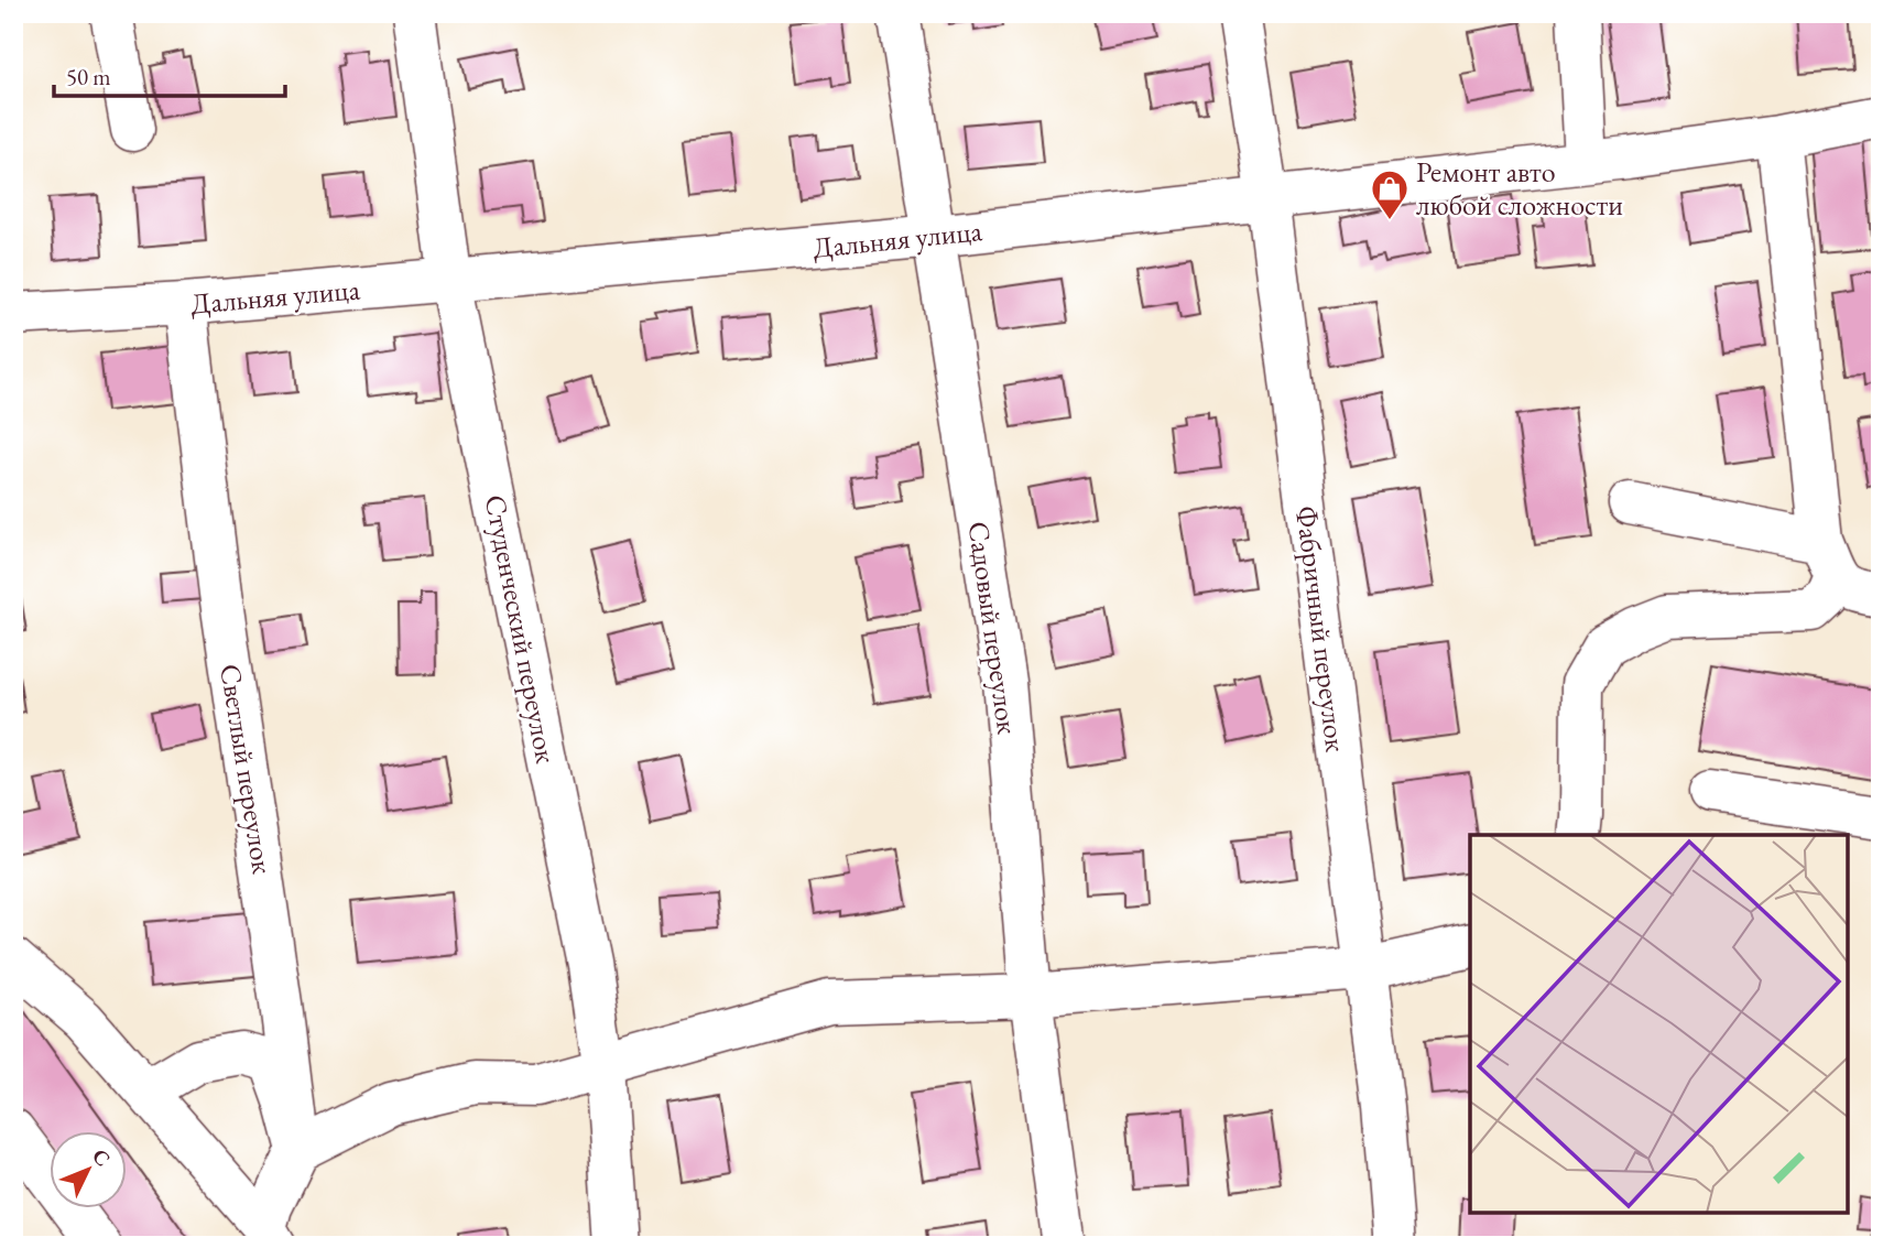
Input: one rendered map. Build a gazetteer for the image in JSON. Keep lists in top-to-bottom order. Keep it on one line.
{"streets":{"street":["Дальняя улица","Садовый переулок","Студенческий переулок","Фабричный переулок","Светлый переулок"]},"crossings":[["Дальняя улица","Садовый переулок"],["Дальняя улица","Студенческий переулок"],["Дальняя улица","Фабричный переулок"],["Дальняя улица","Светлый переулок"]],"places":{"shop":["Ремонт авто любой сложности"]},"scale_bar":"50 m","north":"top right"}
